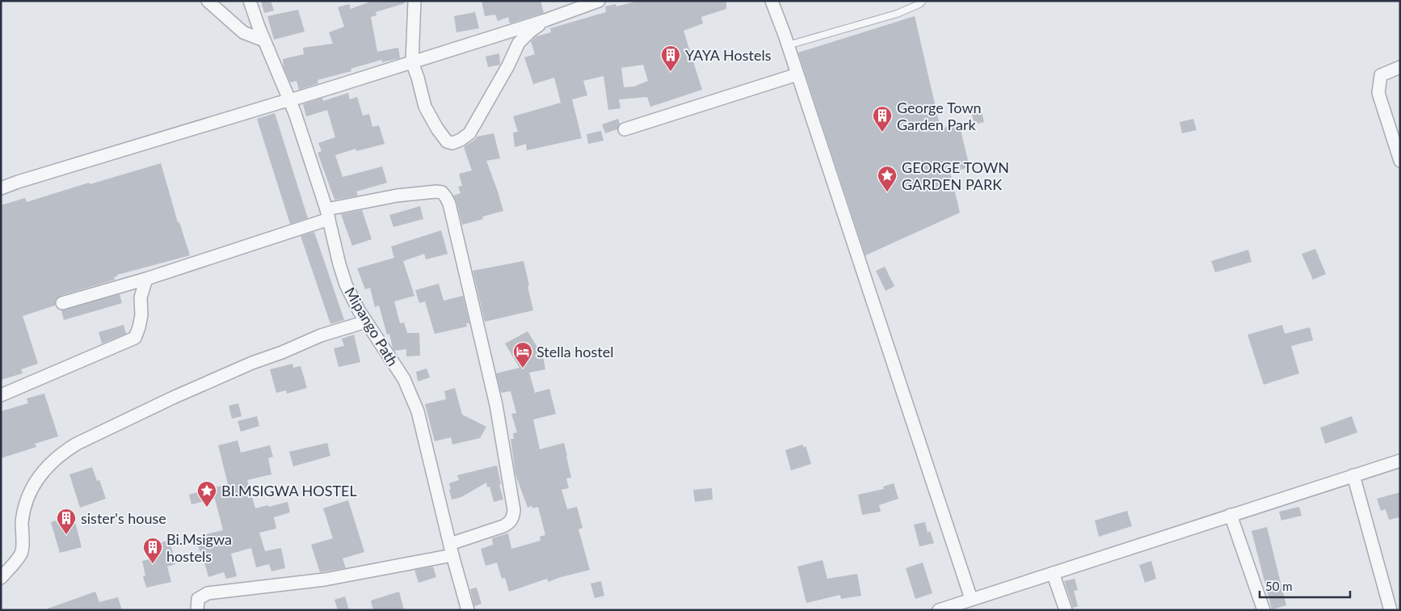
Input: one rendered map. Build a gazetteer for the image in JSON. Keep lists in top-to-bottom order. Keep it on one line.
{"streets":{"street":["Mipango Path"]},"places":{"building":["YAYA Hostels","George Town Garden Park","sister's house","Bi.Msigwa hostels"],"place":["GEORGE TOWN GARDEN PARK","BI.MSIGWA HOSTEL"],"hotel":["Stella hostel"]},"scale_bar":"50 m"}
